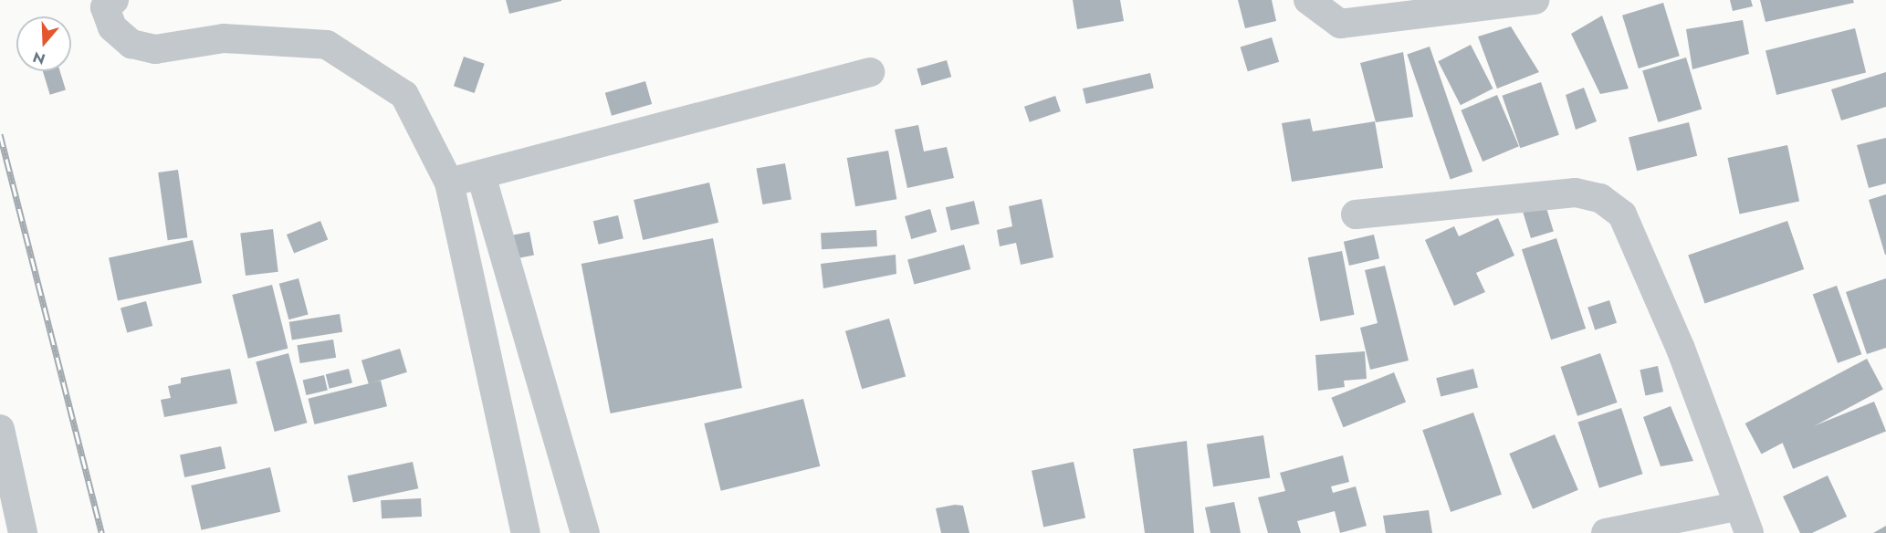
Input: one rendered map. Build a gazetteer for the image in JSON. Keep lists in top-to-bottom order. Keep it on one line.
{"north":"bottom"}
